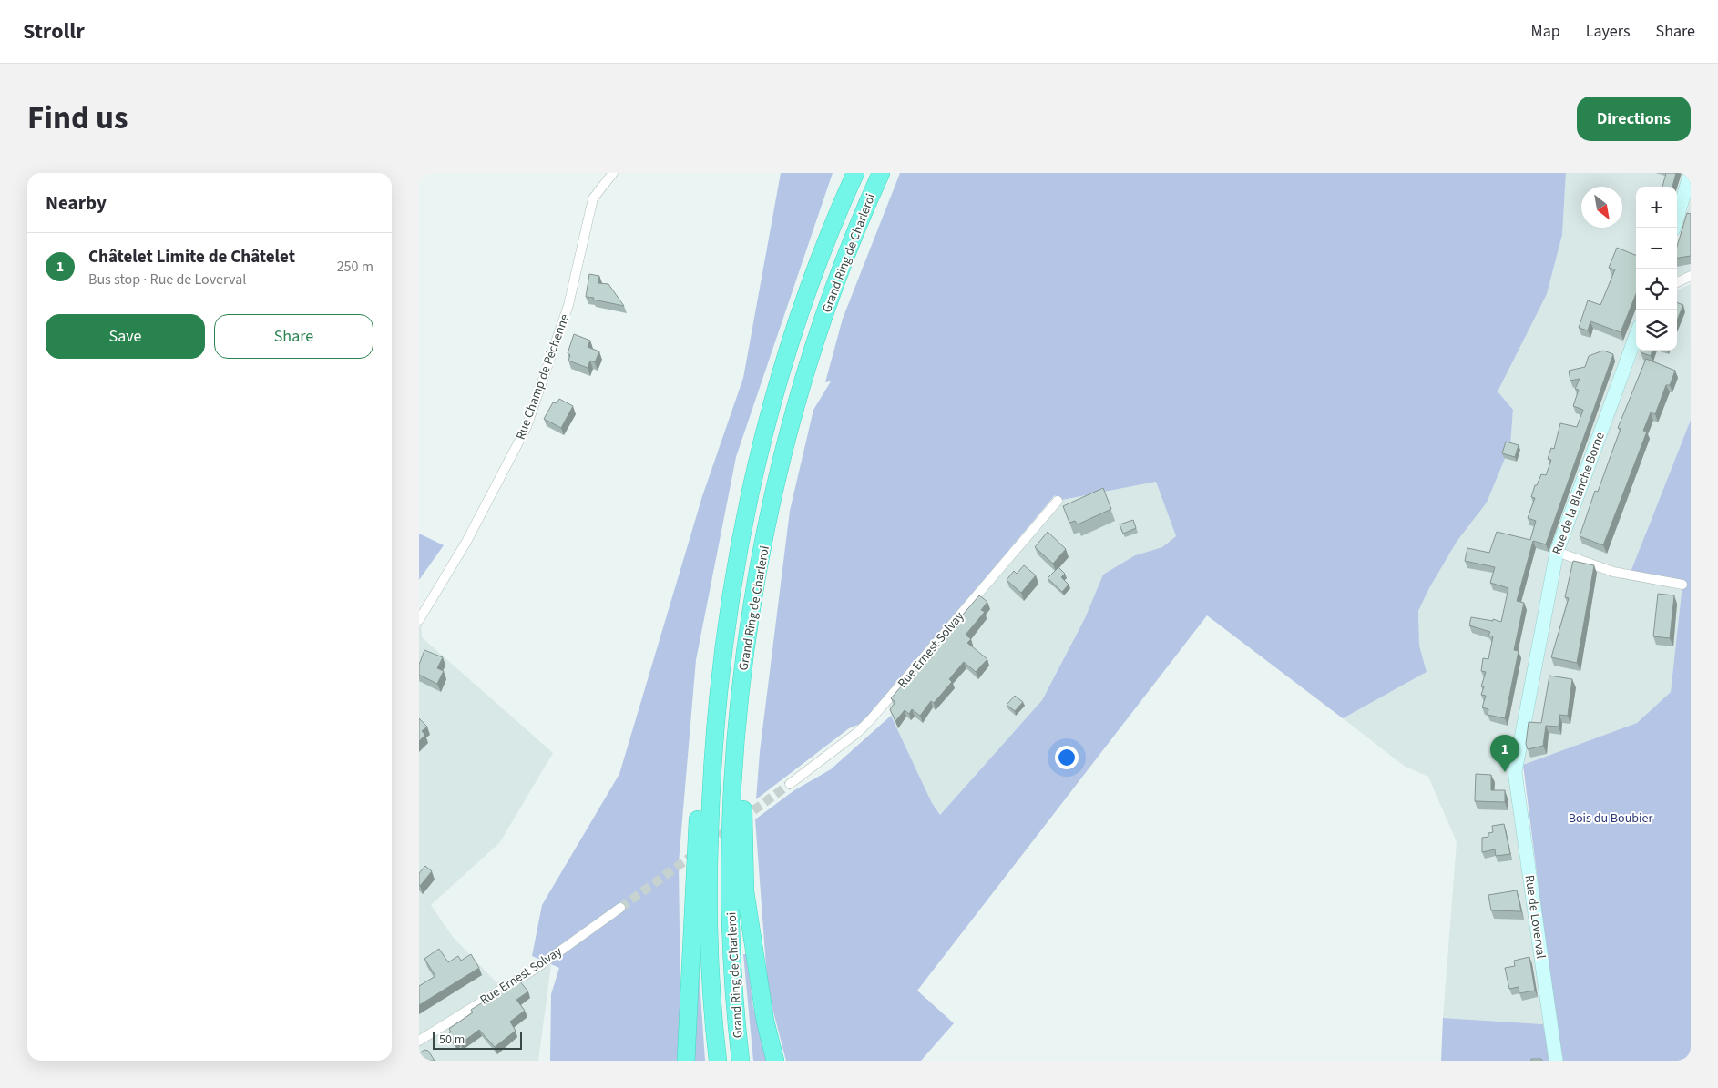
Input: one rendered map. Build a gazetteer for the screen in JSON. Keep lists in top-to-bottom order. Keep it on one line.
{"streets":{"highway":["Grand Ring de Charleroi"],"street":["Rue Champ de Péchenne","Rue de la Blanche Borne","Rue Ernest Solvay","Rue de Loverval"]},"crossings":[["Rue de la Blanche Borne","Rue de Loverval"]],"parks":["Bois du Boubier"],"scale_bar":"50 m","north":"bottom right","page":{"header":"Strollr","nav":["Map","Layers","Share"],"title":"Find us","buttons":["Directions",["Save","Share"]],"heading":"Nearby","map_buttons":["+","−"],"list":[{"mark":"1","name":"Châtelet Limite de Châtelet","note":"Bus stop · Rue de Loverval","value":"250 m"}],"pins":"1","scale":"50 m"}}
